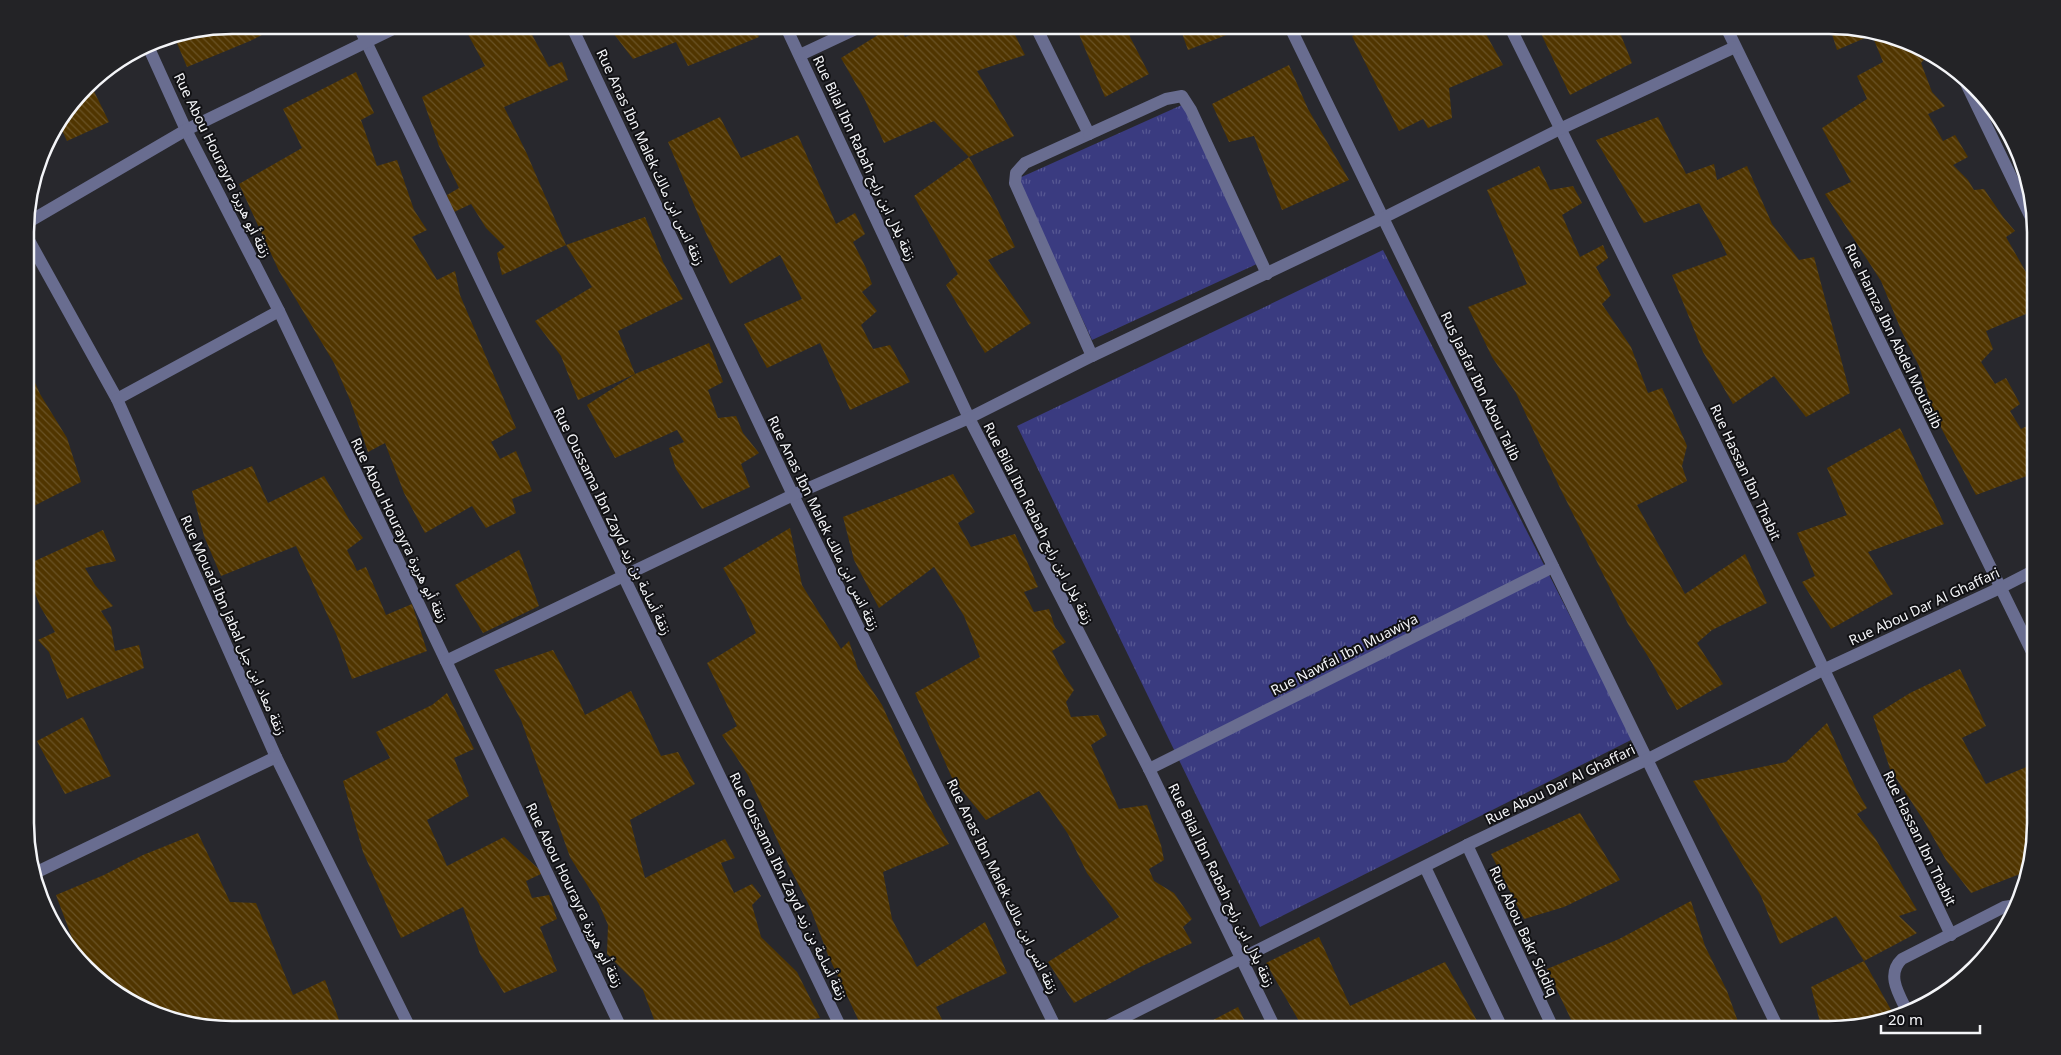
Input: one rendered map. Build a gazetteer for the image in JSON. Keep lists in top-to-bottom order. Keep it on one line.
{"streets":{"street":["Rue Anas Ibn Malek زنقة انس ابن مالك","Rue Bilal Ibn Rabah زنقة بلال ابن رابح","Rue Abou Hourayra زنقة أبو هريرة","Rue Hamza Ibn Abdel Moutalib","Rus Jaafar Ibn Abou Talib","Rue Hassan Ibn Thabit","Rue Oussama Ibn Zayd زنقة أسامة بن زيد","Rue Abou Dar Al Ghaffari","Rue Mouad Ibn Jabal زنقة معاد ابن جبل","Rue Nawfal Ibn Muawiya","Rue Abou Bakr Siddiq"]},"crossings":[["Rue Bilal Ibn Rabah زنقة بلال ابن رابح","Rue Abou Dar Al Ghaffari"],["Rue Bilal Ibn Rabah زنقة بلال ابن رابح","Rue Nawfal Ibn Muawiya"],["Rue Hamza Ibn Abdel Moutalib","Rue Abou Dar Al Ghaffari"],["Rus Jaafar Ibn Abou Talib","Rue Abou Dar Al Ghaffari"],["Rus Jaafar Ibn Abou Talib","Rue Nawfal Ibn Muawiya"],["Rue Hassan Ibn Thabit","Rue Abou Dar Al Ghaffari"],["Rue Abou Dar Al Ghaffari","Rue Abou Bakr Siddiq"]],"scale_bar":"20 m"}
